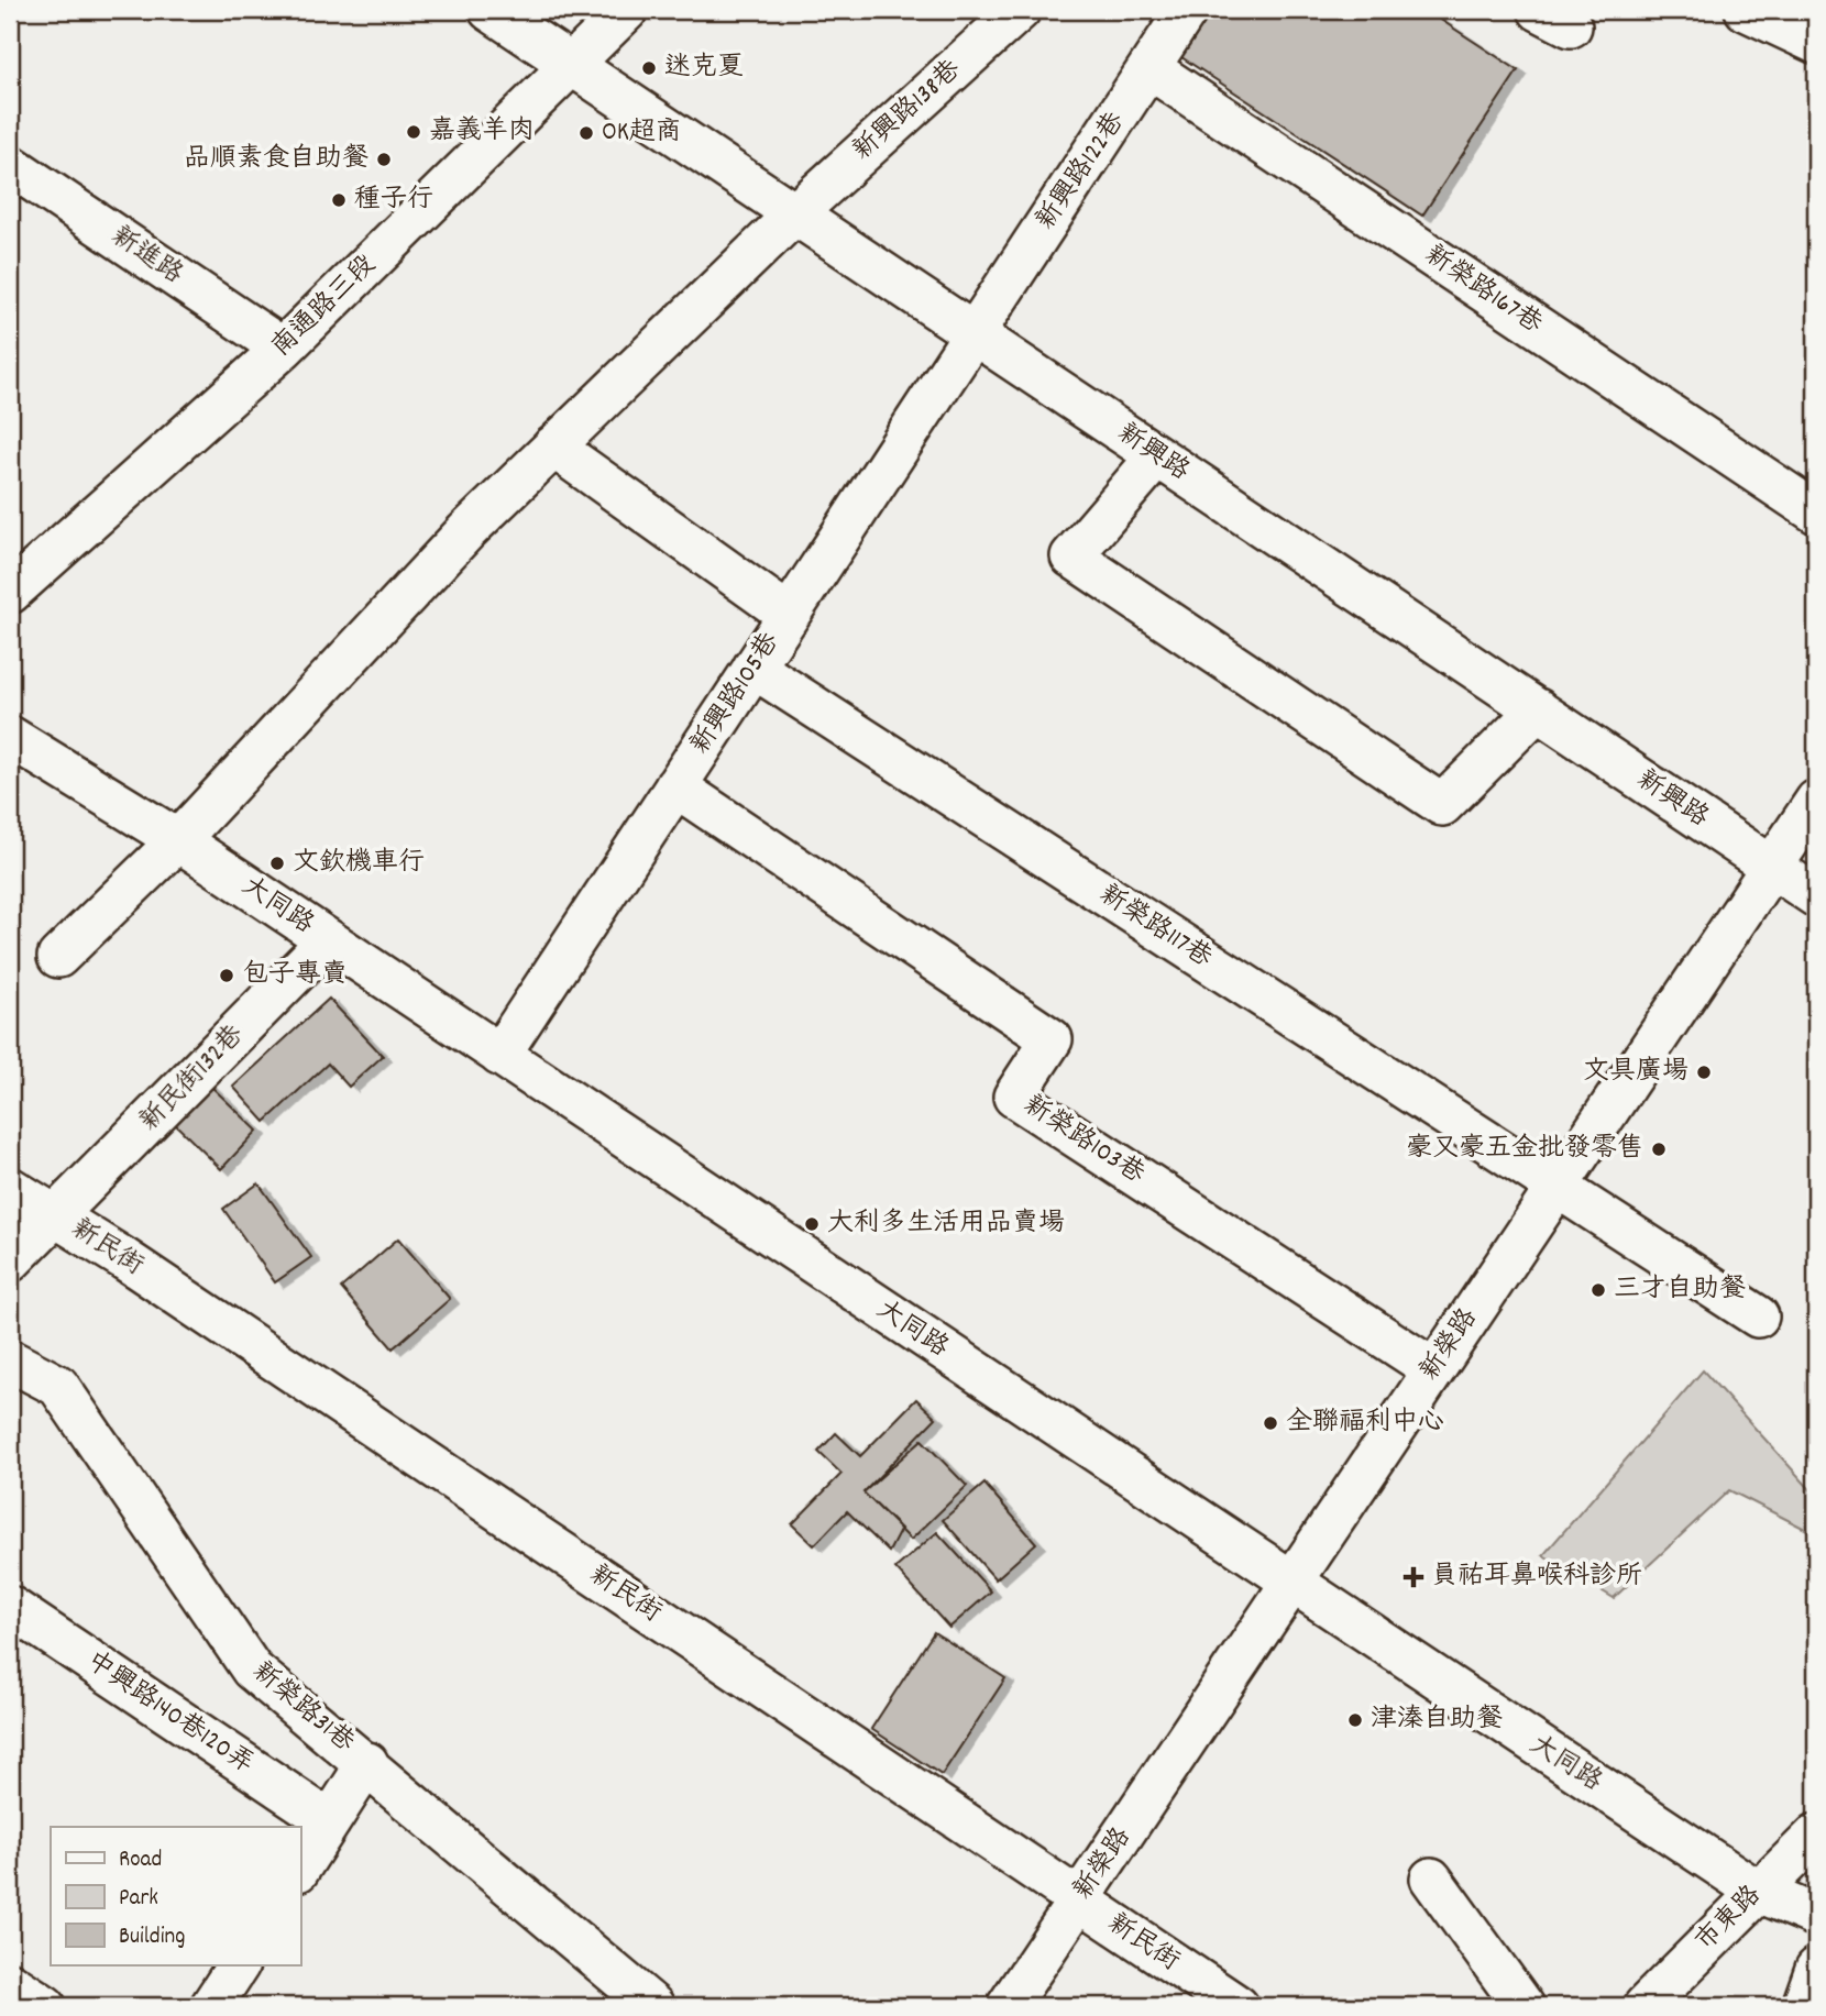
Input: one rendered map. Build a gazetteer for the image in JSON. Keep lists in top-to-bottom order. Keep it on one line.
{"streets":{"street":["新興路138巷","新興路122巷","新進路","新榮路167巷","南通路三段","新興路","新興路105巷","大同路","新榮路117巷","新民街132巷","新榮路103巷","新民街","新榮路","新榮路31巷","中興路140巷120弄","市東路"]},"crossings":[["新興路138巷","新興路"],["新興路138巷","大同路"],["新興路122巷","新榮路167巷"],["新興路122巷","新興路"],["新興路122巷","新興路105巷"],["新進路","南通路三段"],["南通路三段","新興路"],["新興路","新興路105巷"],["新興路","新榮路"],["新興路105巷","大同路"],["新興路105巷","新榮路117巷"],["新興路105巷","新榮路103巷"],["大同路","新民街132巷"],["大同路","新榮路"],["大同路","市東路"],["新榮路117巷","新榮路"],["新民街132巷","新民街"],["新榮路103巷","新榮路"],["新民街","新榮路"]],"places":{"other":["迷克夏","嘉義羊肉","OK超商","品順素食自助餐","種子行","文欽機車行","包子專賣","文具廣場","豪又豪五金批發零售","大利多生活用品賣場","三才自助餐","全聯福利中心","津溱自助餐"],"health":["員祐耳鼻喉科診所"]},"legend":["Road","Park","Building"]}
